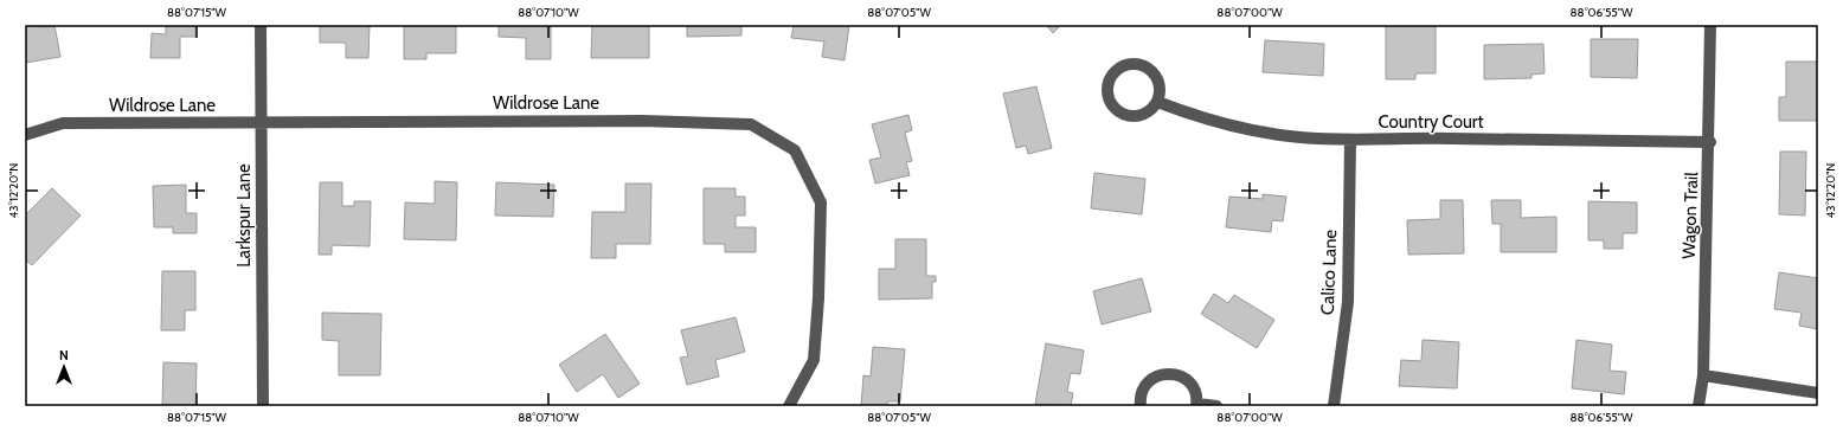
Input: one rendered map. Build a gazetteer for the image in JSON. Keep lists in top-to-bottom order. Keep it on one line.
{"streets":{"street":["Wildrose Lane","Country Court","Larkspur Lane","Wagon Trail","Calico Lane"]},"crossings":[["Wildrose Lane","Larkspur Lane"],["Country Court","Wagon Trail"],["Country Court","Calico Lane"]],"north":"top","coordinates":["88°07'15\"W","88°07'10\"W","88°07'05\"W","88°07'00\"W","88°06'55\"W","43°12'20\"N"]}
